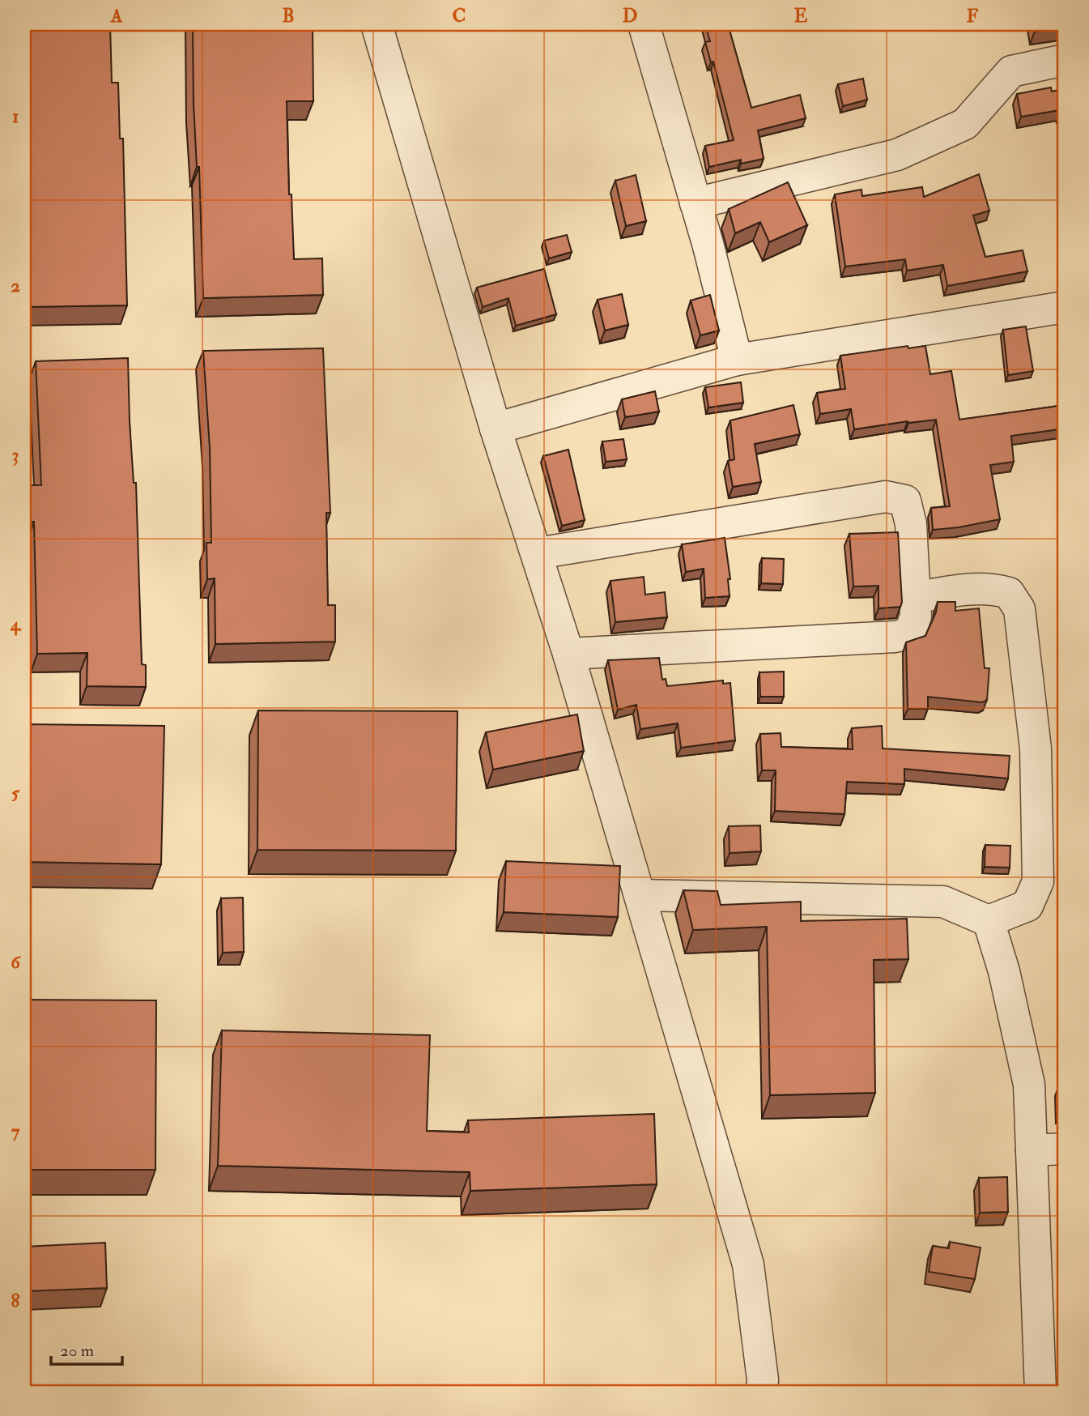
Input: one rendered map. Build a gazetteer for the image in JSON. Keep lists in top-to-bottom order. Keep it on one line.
{"scale_bar":"20 m","grid":{"columns":["A","B","C","D","E","F"],"rows":["1","2","3","4","5","6","7","8"]}}
